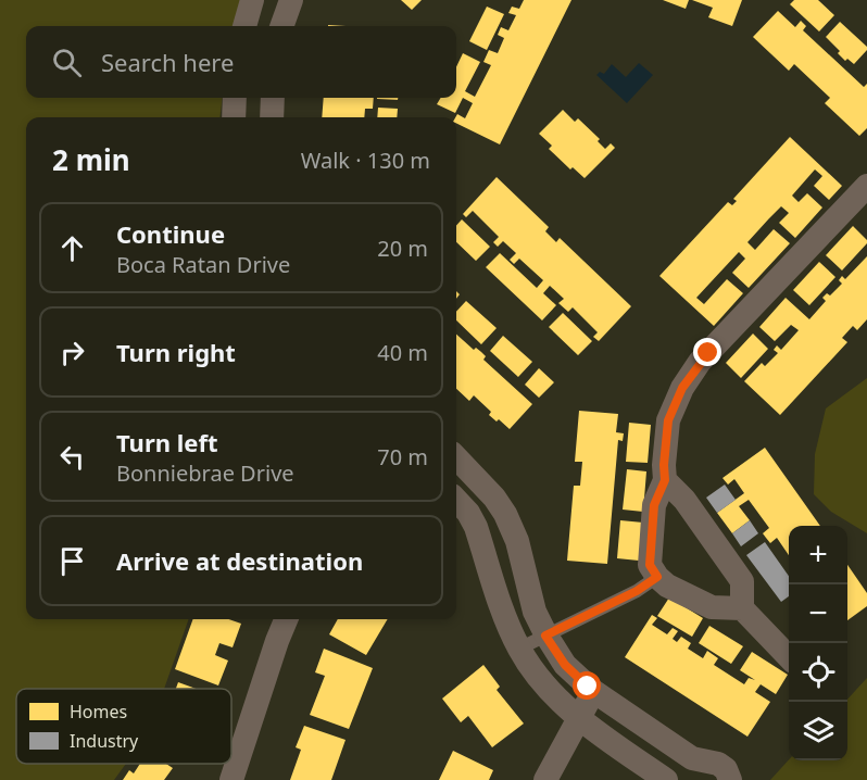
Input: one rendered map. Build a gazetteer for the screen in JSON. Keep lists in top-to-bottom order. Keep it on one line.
{"legend":["Homes","Industry"],"page":{"search":"Search here","heading":["2 min","Walk · 130 m"],"list":[["Continue","Boca Ratan Drive","20 m"],["Turn right","40 m"],["Turn left","Bonniebrae Drive","70 m"],"Arrive at destination"],"map_buttons":["+","−"]}}
